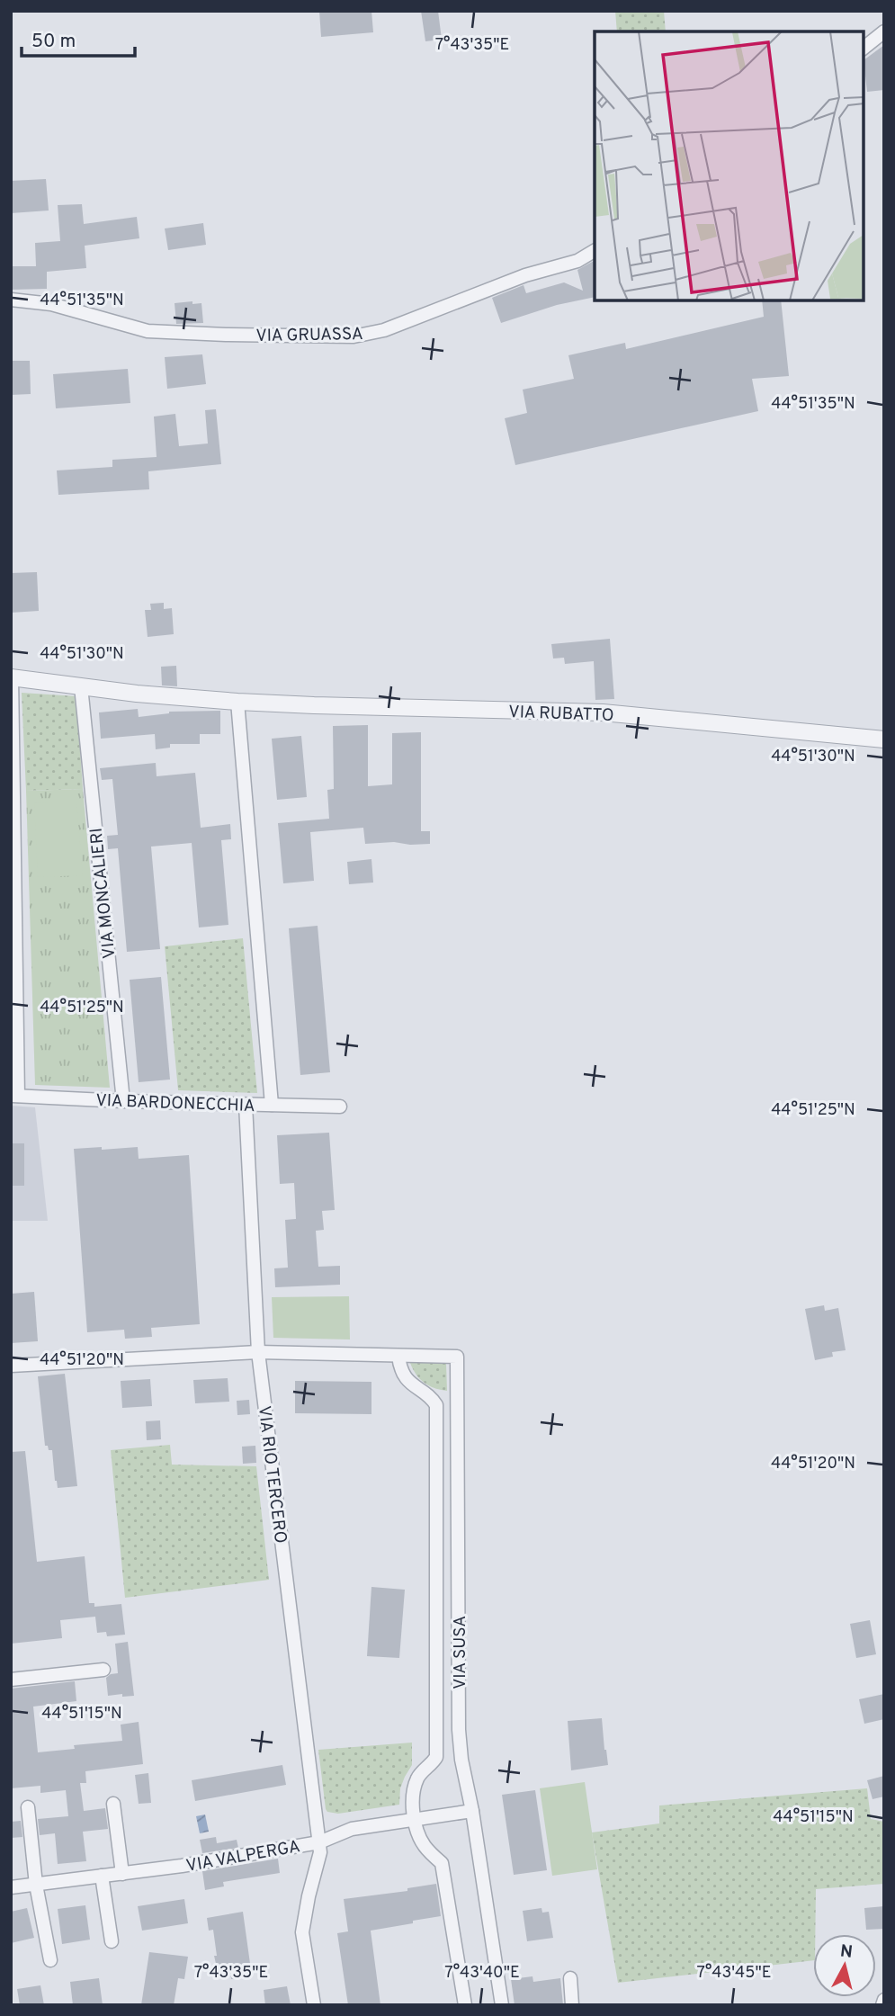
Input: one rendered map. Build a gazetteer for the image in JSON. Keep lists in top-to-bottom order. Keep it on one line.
{"streets":{"street":["VIA GRUASSA","VIA RUBATTO","VIA MONCALIERI","VIA BARDONECCHIA","VIA RIO TERCERO","VIA SUSA","VIA VALPERGA"]},"crossings":[["VIA RUBATTO","VIA MONCALIERI"],["VIA MONCALIERI","VIA BARDONECCHIA"],["VIA BARDONECCHIA","VIA RIO TERCERO"],["VIA RIO TERCERO","VIA SUSA"],["VIA RIO TERCERO","VIA VALPERGA"],["VIA SUSA","VIA VALPERGA"]],"scale_bar":"50 m","north":"top","coordinates":["7°43'35\"E","44°51'35\"N","44°51'30\"N","44°51'25\"N","44°51'20\"N","44°51'15\"N","7°43'40\"E","7°43'45\"E"]}
